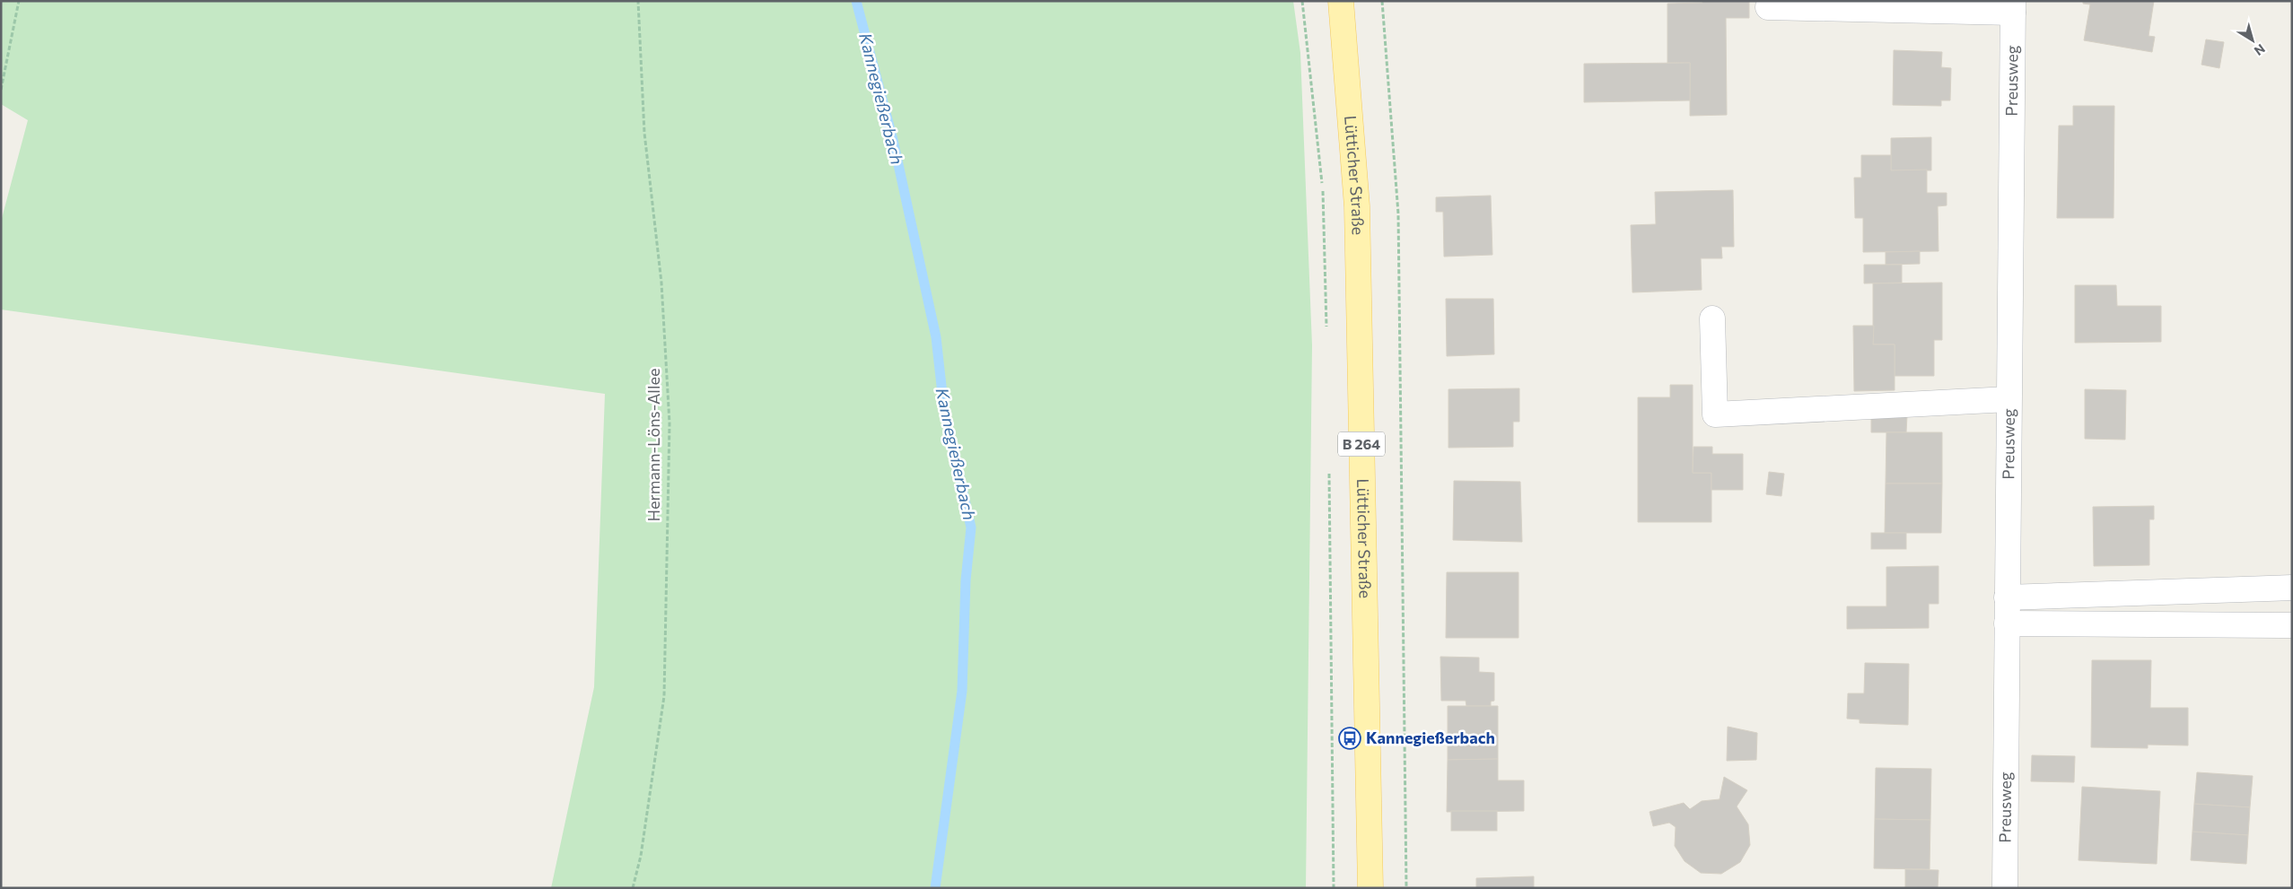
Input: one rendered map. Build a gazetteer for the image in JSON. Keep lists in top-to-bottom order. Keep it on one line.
{"streets":{"main road":["Lütticher Straße","B 264"],"street":["Preusweg"],"path":["Hermann-Löns-Allee"]},"water":["Kannegießerbach"],"places":{"bus stop":["Kannegießerbach"]},"north":"bottom right"}
